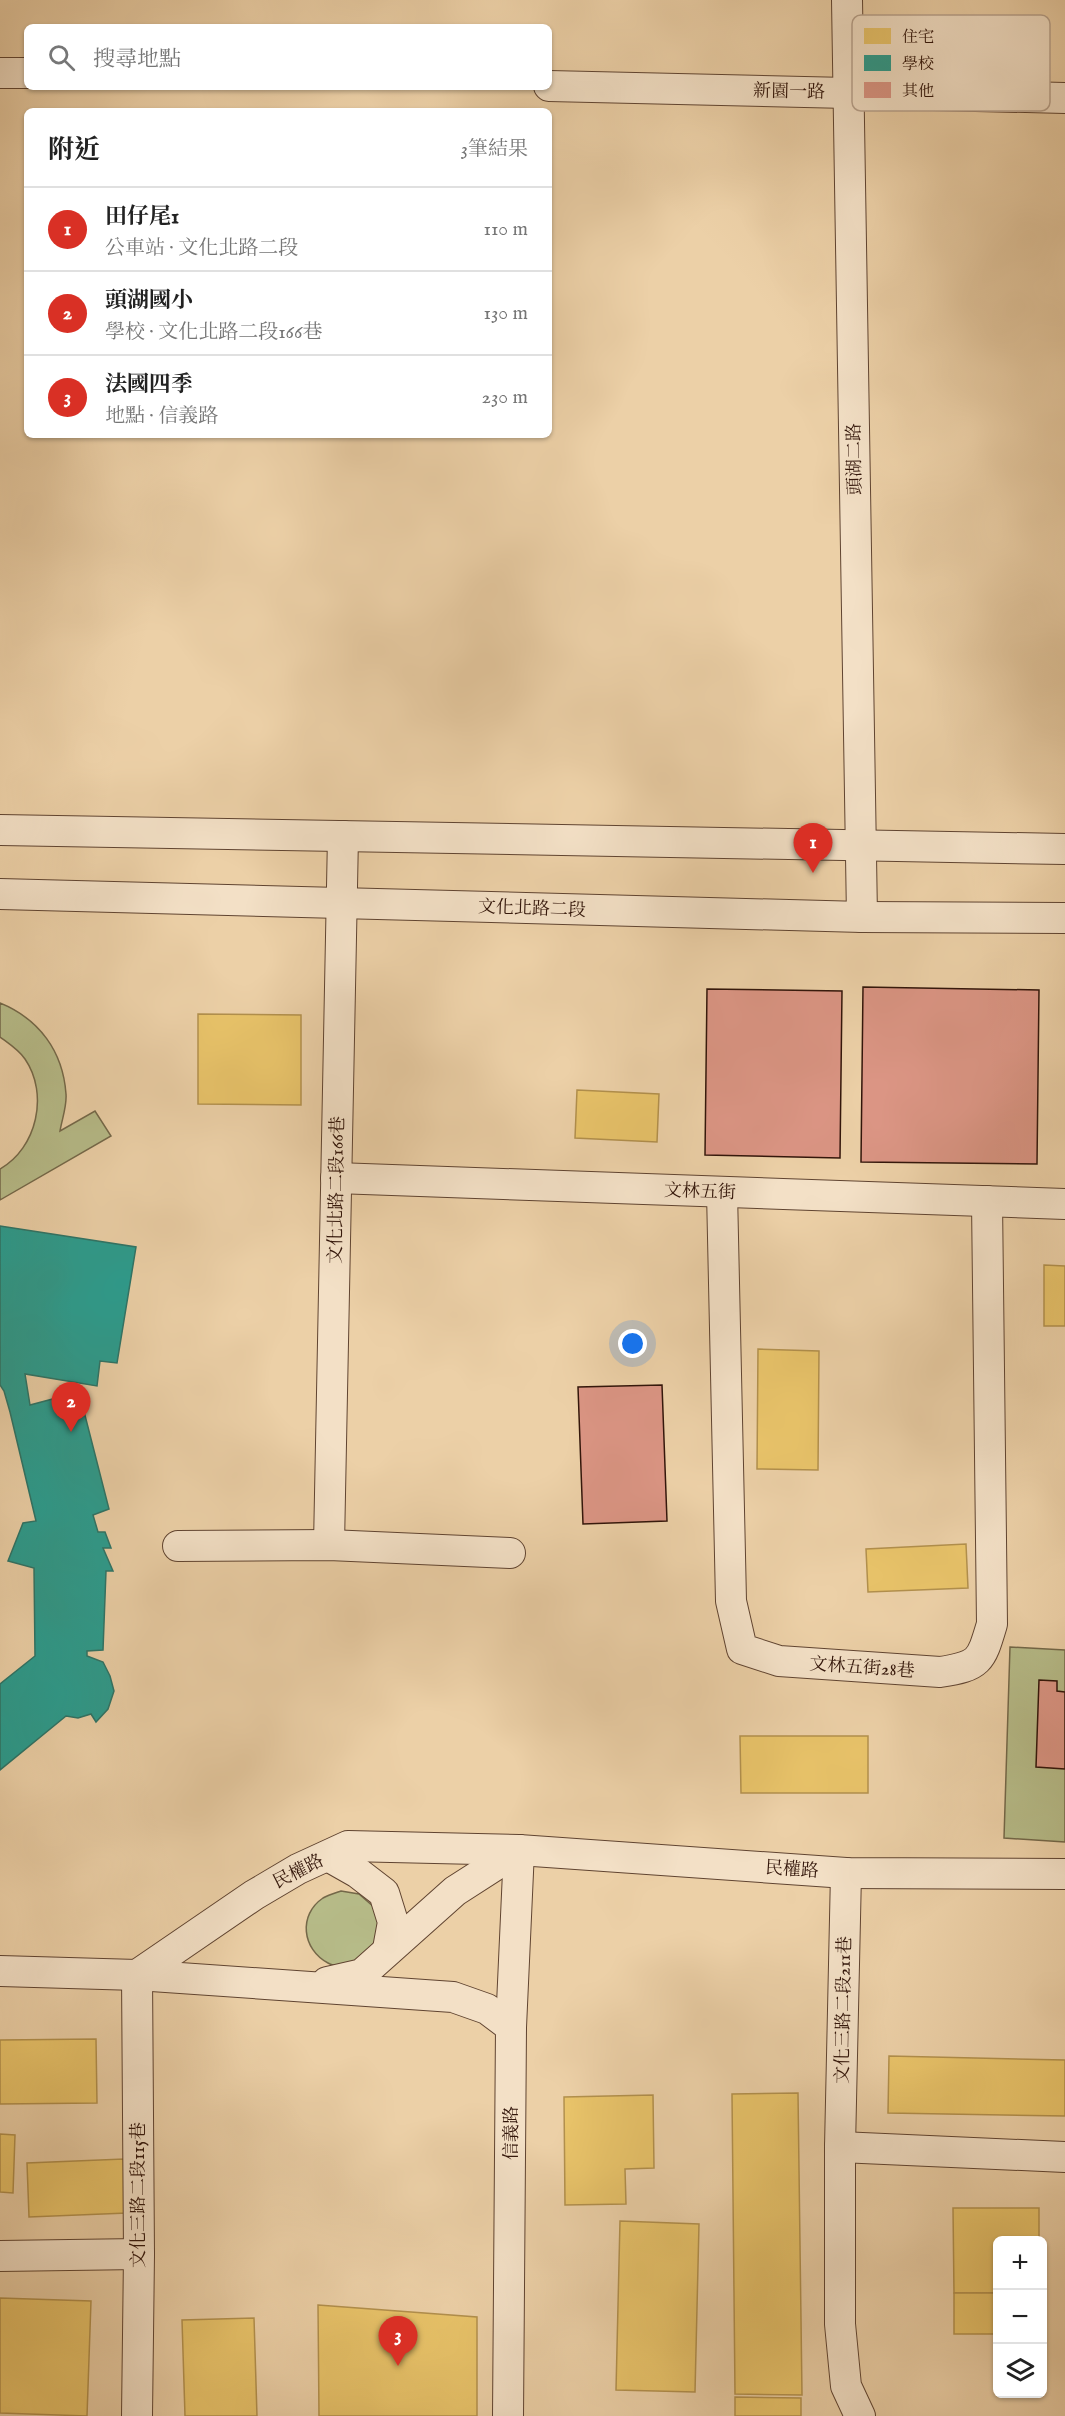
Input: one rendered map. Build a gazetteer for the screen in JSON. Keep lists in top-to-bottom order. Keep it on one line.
{"streets":{"street":["新園一路","頭湖二路","文化北路二段","文化北路二段166巷","文林五街","文林五街28巷","民權路","文化三路二段211巷","信義路","文化三路二段115巷"]},"crossings":[["新園一路","頭湖二路"],["頭湖二路","文化北路二段"],["文化北路二段","文化北路二段166巷"],["文化北路二段166巷","文林五街"],["文林五街","文林五街28巷"],["民權路","文化三路二段211巷"],["民權路","信義路"],["民權路","文化三路二段115巷"]],"legend":["住宅","學校","其他"],"page":{"search":"搜尋地點","heading":["附近","3筆結果"],"list":[{"mark":"1","name":"田仔尾1","note":"公車站 · 文化北路二段","value":"110 m"},{"mark":"2","name":"頭湖國小","note":"學校 · 文化北路二段166巷","value":"130 m"},{"mark":"3","name":"法國四季","note":"地點 · 信義路","value":"230 m"}],"pins":["1","2","3"],"map_buttons":["+","−"]}}
